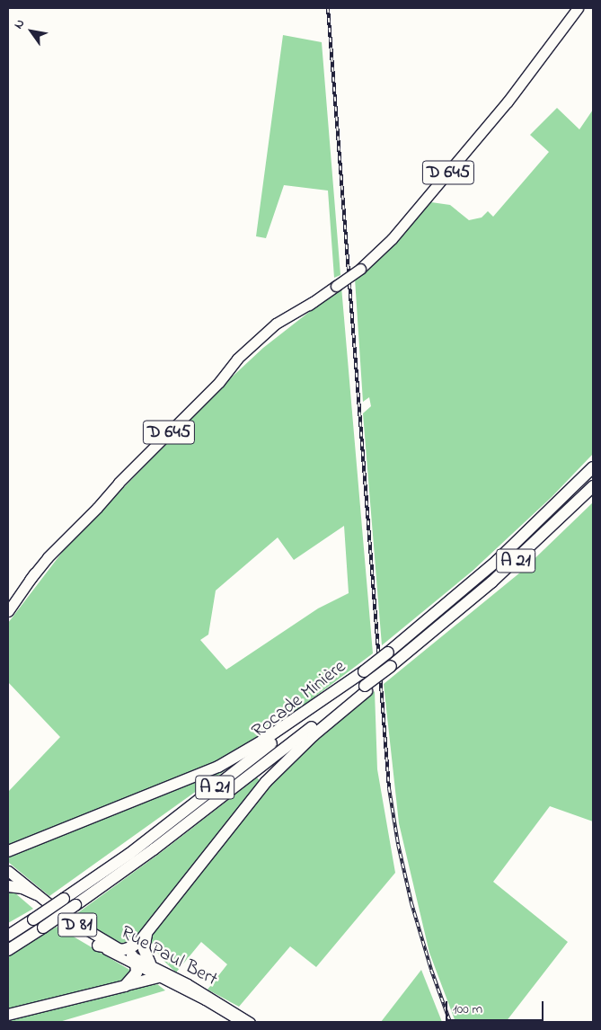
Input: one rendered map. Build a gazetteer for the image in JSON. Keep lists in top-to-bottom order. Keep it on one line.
{"streets":{"highway":["A 21","Rocade Minière"],"main road":["D 645","D 81","Rue Paul Bert"]},"scale_bar":"100 m","north":"top left"}
